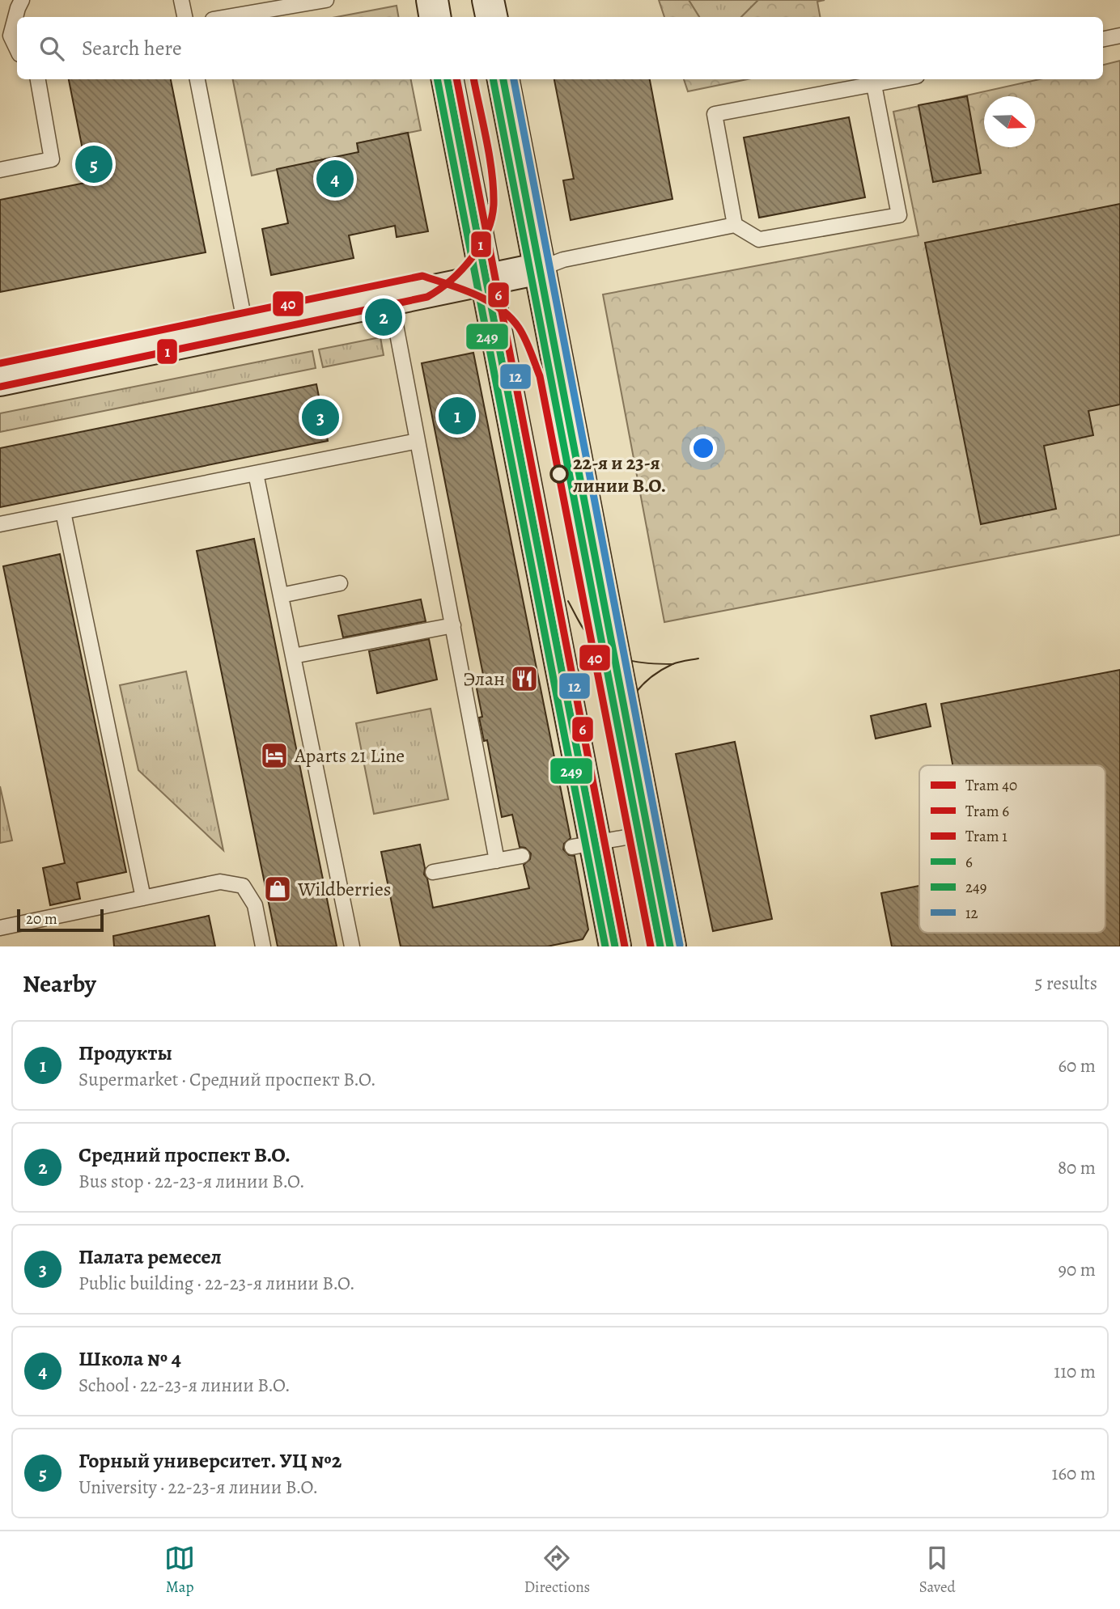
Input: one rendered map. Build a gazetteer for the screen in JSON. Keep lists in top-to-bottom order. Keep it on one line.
{"places":{"other":["22-я и 23-я линии В.О."],"restaurant":["Элан"],"hotel":["Aparts 21 Line"],"shop":["Wildberries"]},"lines":["tram line 6","tram line 1","transit line 6","transit line 249","transit line 12","tram line 40"],"legend":["Tram 40","Tram 6","Tram 1","6","249","12"],"scale_bar":"20 m","north":"right","page":{"search":"Search here","pins":["5","4","2","1","3"],"scale":"20 m","heading":["Nearby","5 results"],"list":[{"mark":"1","name":"Продукты","note":"Supermarket · Средний проспект В.О.","value":"60 m"},{"mark":"2","name":"Средний проспект В.О.","note":"Bus stop · 22-23-я линии В.О.","value":"80 m"},{"mark":"3","name":"Палата ремесел","note":"Public building · 22-23-я линии В.О.","value":"90 m"},{"mark":"4","name":"Школа № 4","note":"School · 22-23-я линии В.О.","value":"110 m"},{"mark":"5","name":"Горный университет. УЦ №2","note":"University · 22-23-я линии В.О.","value":"160 m"}],"nav":["Map","Directions","Saved"]}}
